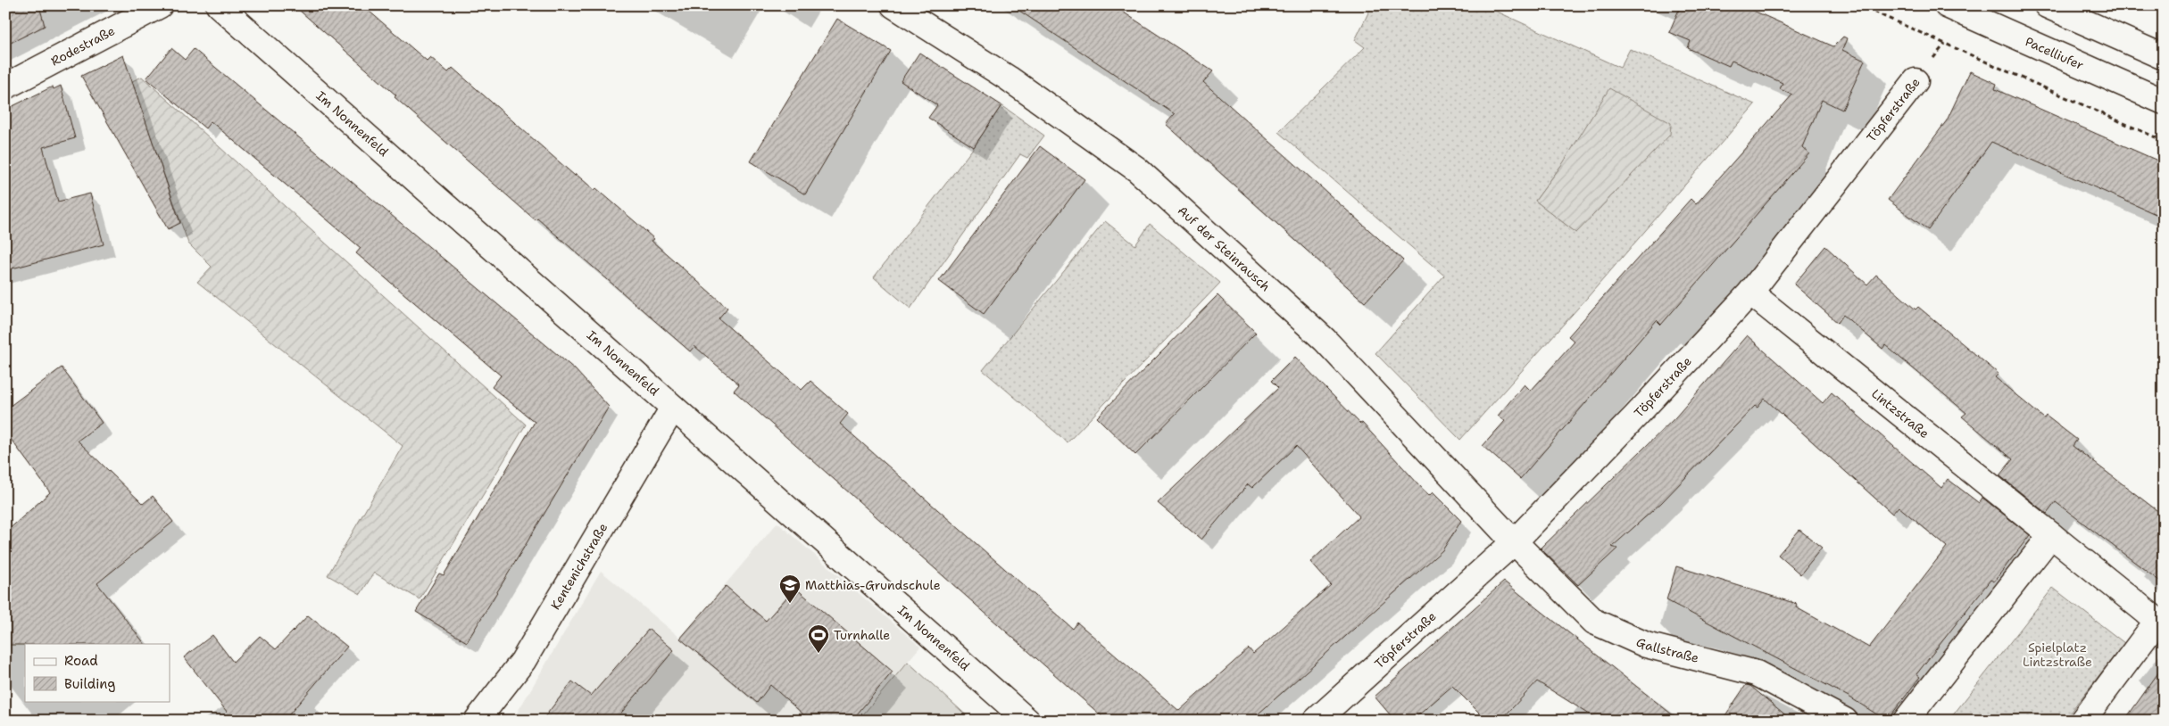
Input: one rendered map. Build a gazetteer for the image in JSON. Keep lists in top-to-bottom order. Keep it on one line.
{"streets":{"street":["Rodestraße","Pacelliufer","Töpferstraße","Im Nonnenfeld","Auf der Steinrausch","Lintzstraße","Kentenichstraße","Gallstraße"]},"crossings":[["Pacelliufer","Töpferstraße"],["Töpferstraße","Auf der Steinrausch"],["Töpferstraße","Lintzstraße"],["Töpferstraße","Gallstraße"],["Im Nonnenfeld","Kentenichstraße"],["Auf der Steinrausch","Gallstraße"]],"parks":["Spielplatz Lintzstraße"],"places":{"school or university":["Matthias-Grundschule"],"sports":["Turnhalle"]},"legend":["Road","Building"]}
